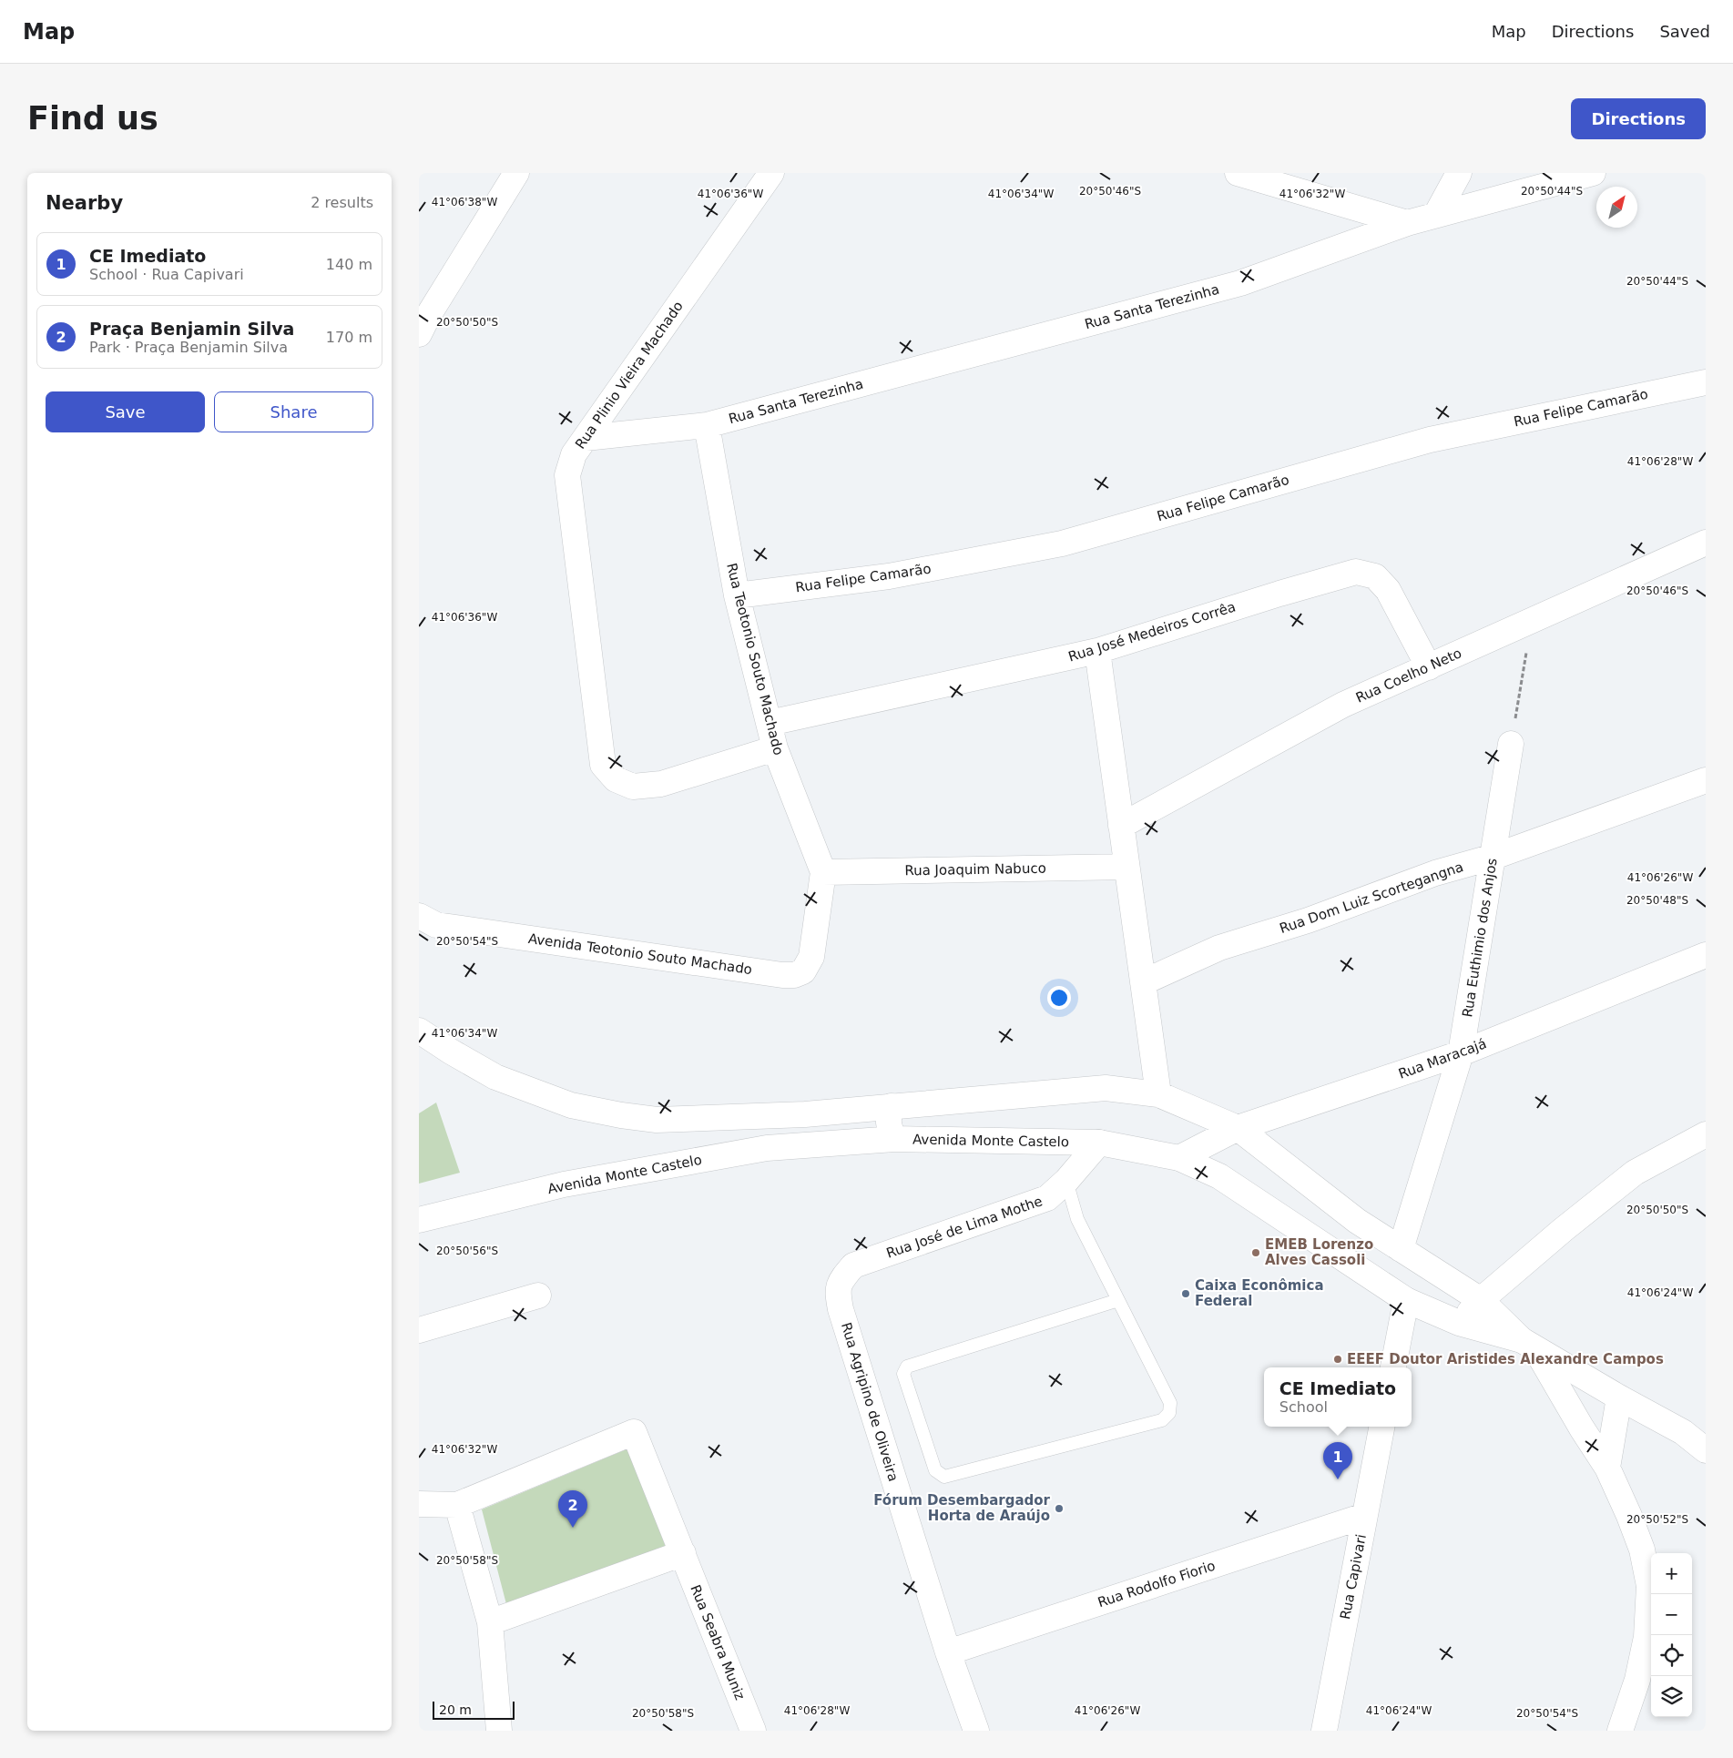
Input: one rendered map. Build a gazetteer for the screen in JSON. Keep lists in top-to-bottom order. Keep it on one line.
{"streets":{"street":["Rua Santa Terezinha","Rua Plinio Vieira Machado","Rua Felipe Camarão","Rua José Medeiros Corrêa","Rua Teotonio Souto Machado","Rua Coelho Neto","Rua Joaquim Nabuco","Rua Dom Luiz Scortegangna","Rua Euthimio dos Anjos","Avenida Teotonio Souto Machado","Rua Maracajá","Avenida Monte Castelo","Rua José de Lima Mothe","Rua Agripino de Oliveira","Rua Capivari","Rua Rodolfo Fiorio","Rua Seabra Muniz"]},"crossings":[["Rua Santa Terezinha","Rua Plinio Vieira Machado"],["Rua Santa Terezinha","Rua Teotonio Souto Machado"],["Rua Plinio Vieira Machado","Rua Teotonio Souto Machado"],["Rua Felipe Camarão","Rua Teotonio Souto Machado"],["Rua José Medeiros Corrêa","Rua Teotonio Souto Machado"],["Rua José Medeiros Corrêa","Rua Coelho Neto"],["Rua Teotonio Souto Machado","Rua Joaquim Nabuco"],["Rua Teotonio Souto Machado","Avenida Teotonio Souto Machado"],["Rua Dom Luiz Scortegangna","Rua Euthimio dos Anjos"],["Rua Euthimio dos Anjos","Rua Maracajá"],["Rua Maracajá","Avenida Monte Castelo"],["Avenida Monte Castelo","Rua José de Lima Mothe"],["Rua José de Lima Mothe","Rua Agripino de Oliveira"],["Rua Agripino de Oliveira","Rua Rodolfo Fiorio"],["Rua Capivari","Rua Rodolfo Fiorio"]],"places":["EMEB Lorenzo Alves Cassoli","Caixa Econômica Federal","EEEF Doutor Aristides Alexandre Campos","Fórum Desembargador Horta de Araújo"],"scale_bar":"20 m","north":"top right","page":{"header":"Map","nav":["Map","Directions","Saved"],"buttons":["Directions",["Save","Share"]],"title":"Find us","heading":["Nearby","2 results"],"list":[{"mark":"1","name":"CE Imediato","note":"School · Rua Capivari","value":"140 m"},{"mark":"2","name":"Praça Benjamin Silva","note":"Park · Praça Benjamin Silva","value":"170 m"}],"popup":["CE Imediato","School"],"pins":["1","2"],"map_buttons":["+","−"],"scale":"20 m"},"coordinates":["20°50'44\"S","20°50'46\"S","41°06'36\"W","41°06'34\"W","41°06'32\"W","41°06'38\"W","20°50'50\"S","41°06'28\"W","41°06'26\"W","20°50'48\"S","20°50'54\"S","20°50'56\"S","41°06'24\"W","20°50'52\"S","20°50'58\"S"]}
